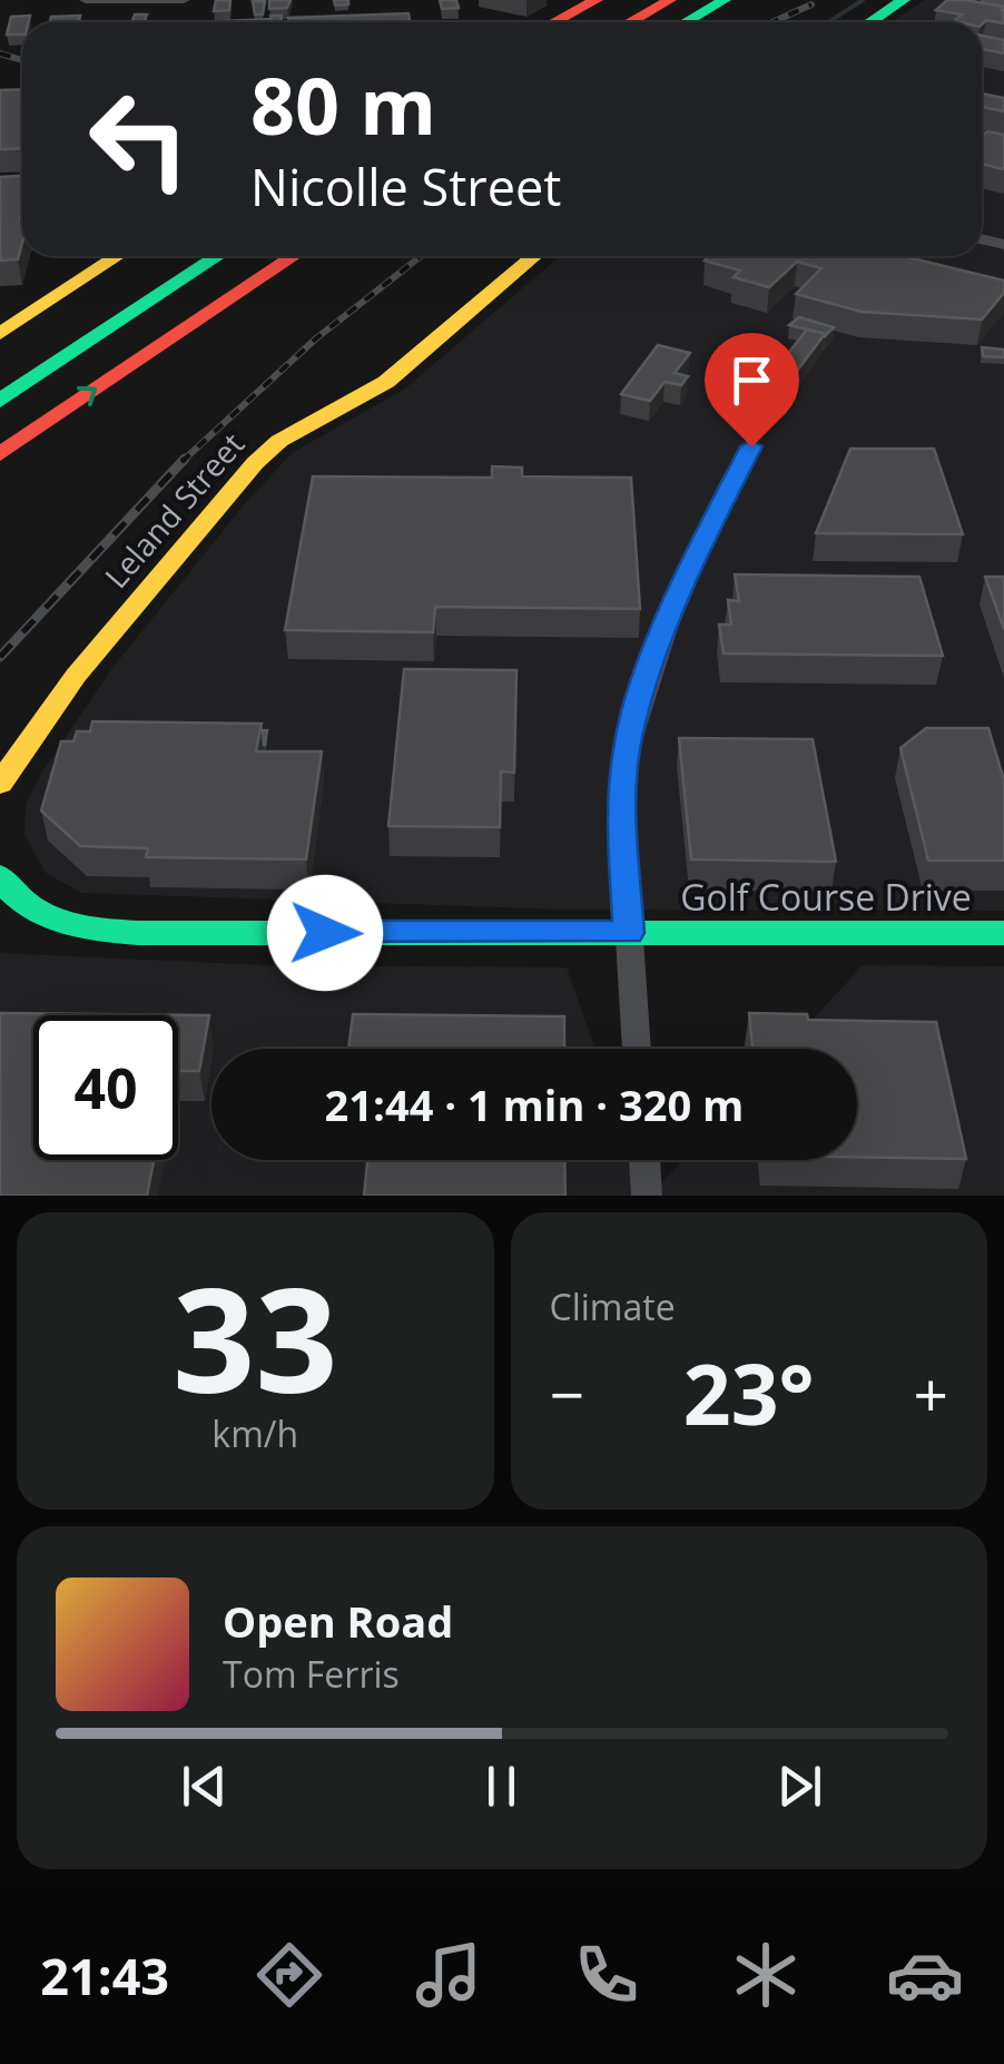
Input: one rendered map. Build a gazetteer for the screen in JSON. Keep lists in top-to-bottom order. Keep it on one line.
{"streets":{"main road":["Leland Street","Golf Course Drive"]},"page":{"turn":["80 m","Nicolle Street"],"limit":"40","trip":"21:44 · 1 min · 320 m","tile":[["33","km/h"],"Climate"],"heat":["−","23°","+"],"song":["Open Road","Tom Ferris"],"tabs":"21:43"}}
